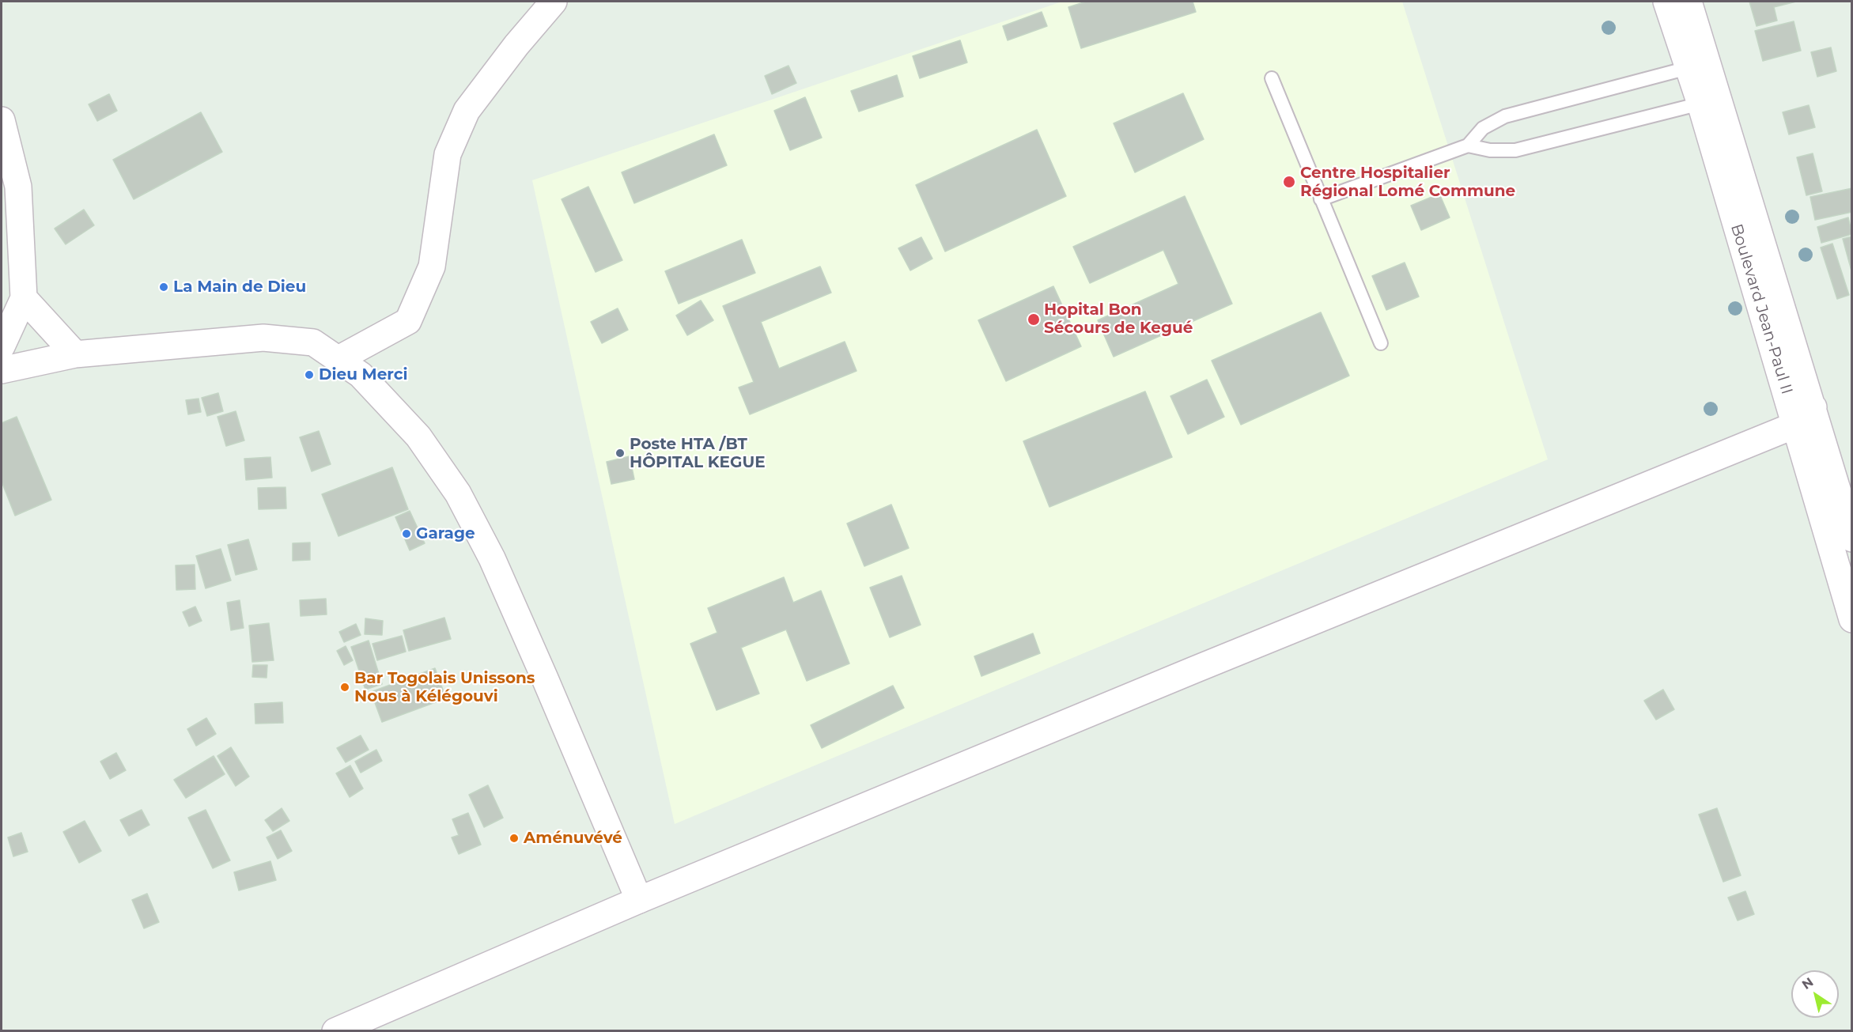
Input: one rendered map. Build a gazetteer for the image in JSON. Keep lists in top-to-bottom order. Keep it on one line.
{"streets":{"main road":["Boulevard Jean-Paul II"]},"places":["Centre Hospitalier Régional Lomé Commune","La Main de Dieu","Hopital Bon Sécours de Kegué","Dieu Merci","Poste HTA /BT HÔPITAL KEGUE","Garage","Bar Togolais Unissons Nous à Kélégouvi","Aménuvévé"],"north":"top left"}
